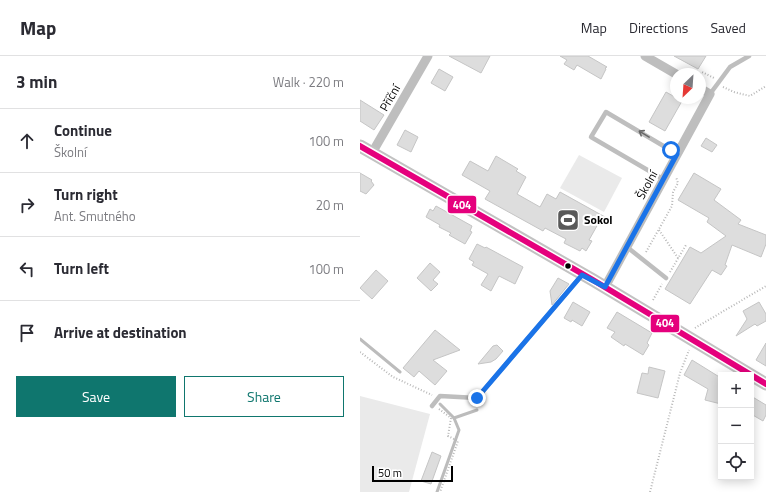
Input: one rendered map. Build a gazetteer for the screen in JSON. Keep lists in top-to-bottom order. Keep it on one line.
{"streets":{"street":["Příční","Školní"]},"places":{"sports":["Sokol"]},"lines":["transit line 404"],"scale_bar":"50 m","north":"bottom left","page":{"header":"Map","nav":["Map","Directions","Saved"],"heading":["3 min","Walk · 220 m"],"list":[["Continue","Školní","100 m"],["Turn right","Ant. Smutného","20 m"],["Turn left","100 m"],"Arrive at destination"],"buttons":["Save","Share"],"map_buttons":["+","−"],"scale":"50 m"}}
